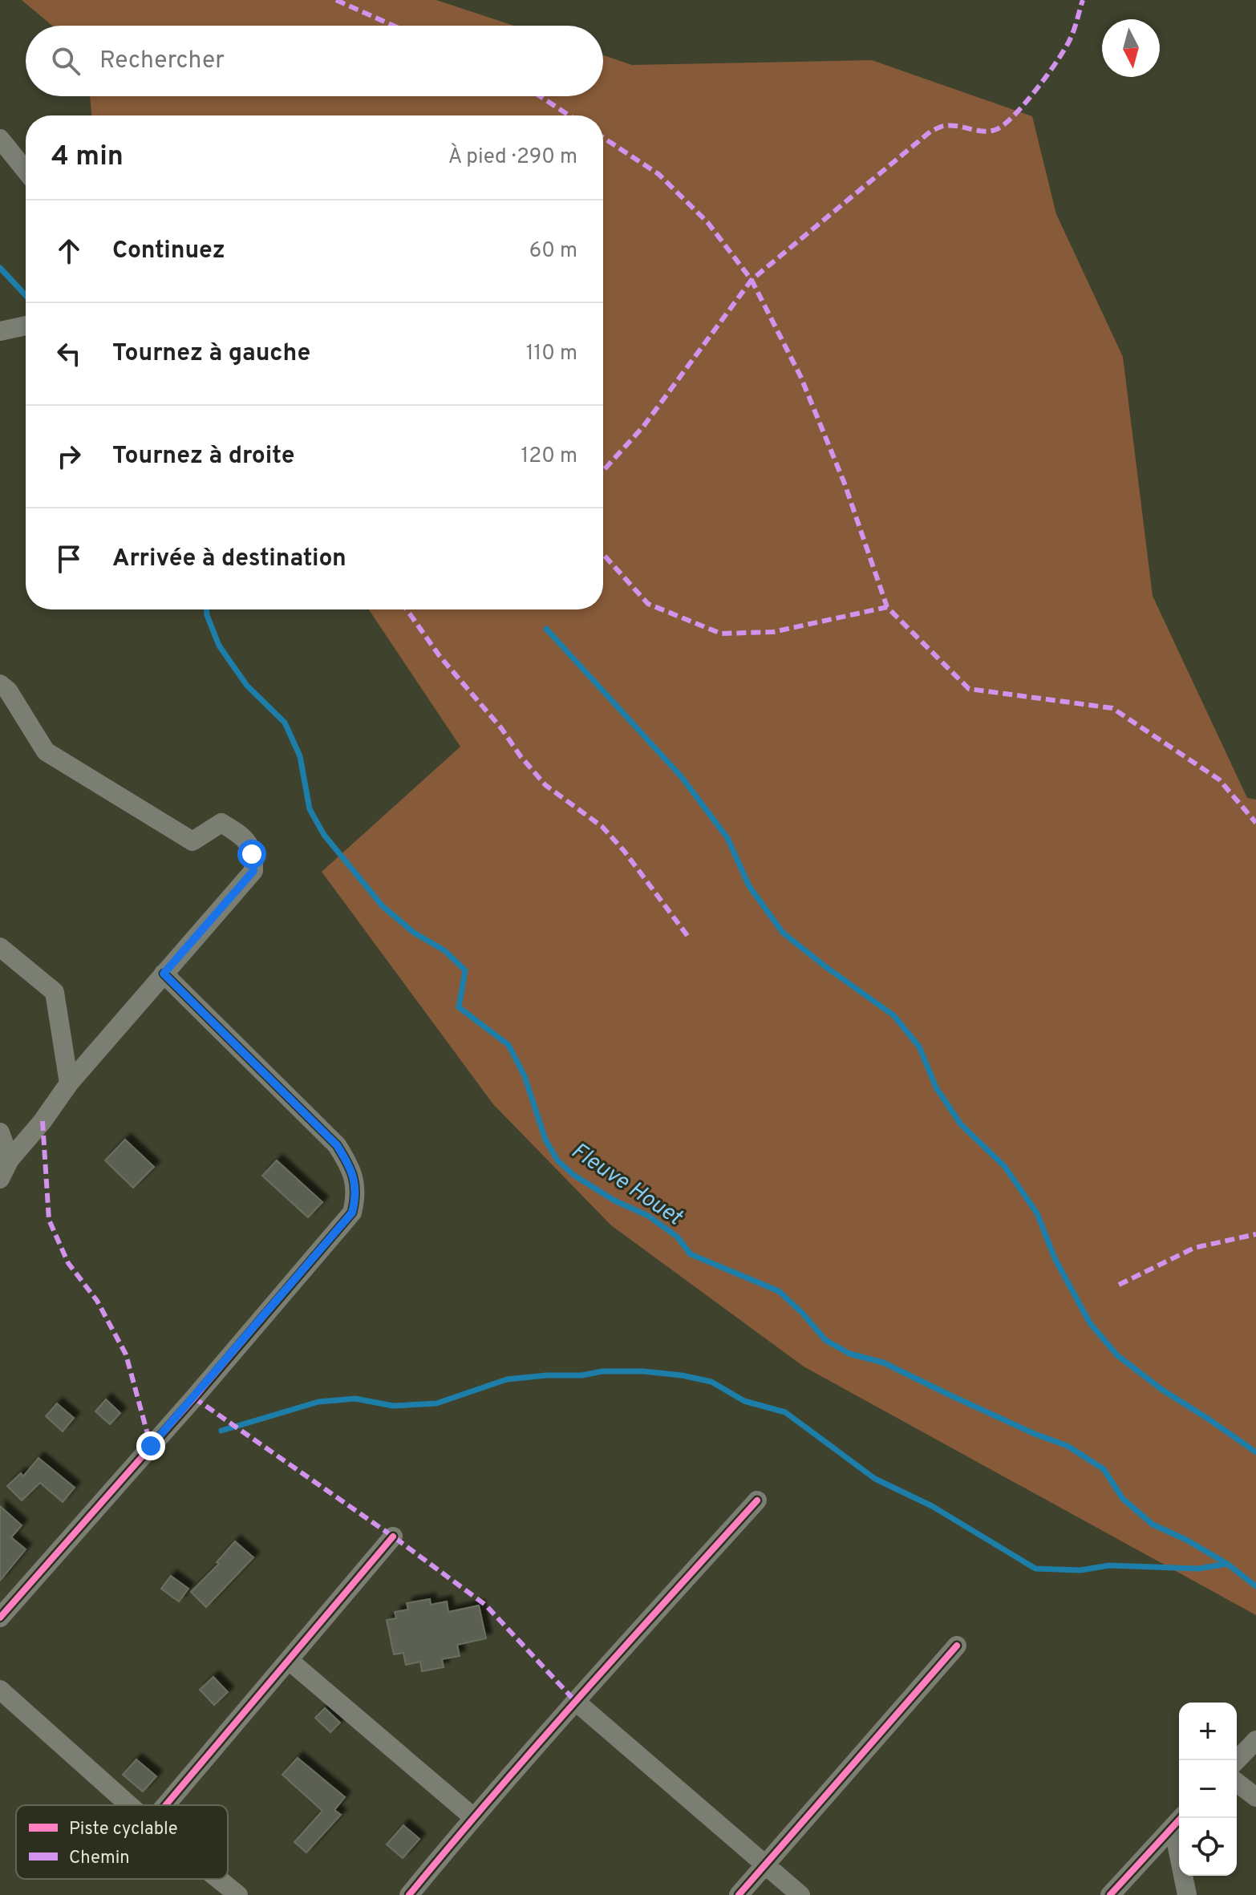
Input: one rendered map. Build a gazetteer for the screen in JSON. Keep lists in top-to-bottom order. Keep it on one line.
{"water":["Fleuve Houet"],"legend":["Piste cyclable","Chemin"],"north":"bottom","page":{"search":"Rechercher","heading":["4 min","À pied · 290 m"],"list":[["Continuez","60 m"],["Tournez à gauche","110 m"],["Tournez à droite","120 m"],"Arrivée à destination"],"map_buttons":["+","−"]}}
